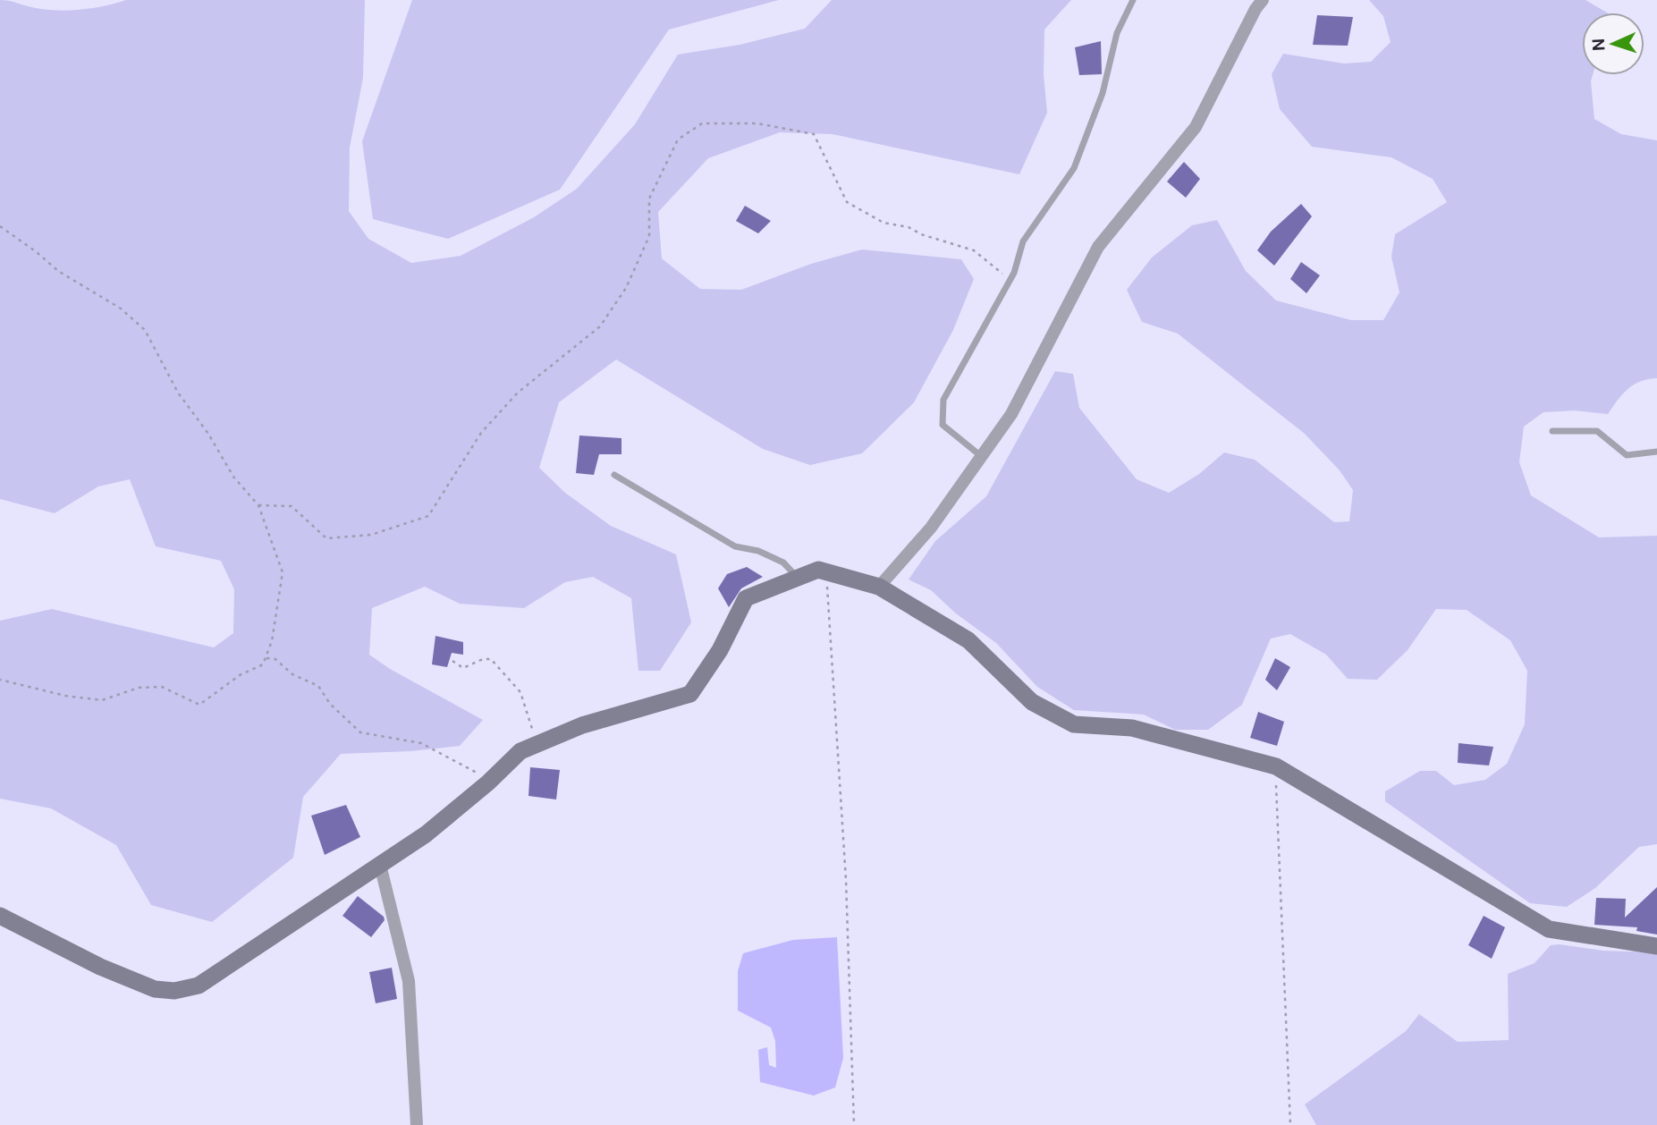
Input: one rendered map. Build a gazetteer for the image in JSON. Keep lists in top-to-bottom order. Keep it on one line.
{"north":"left"}
